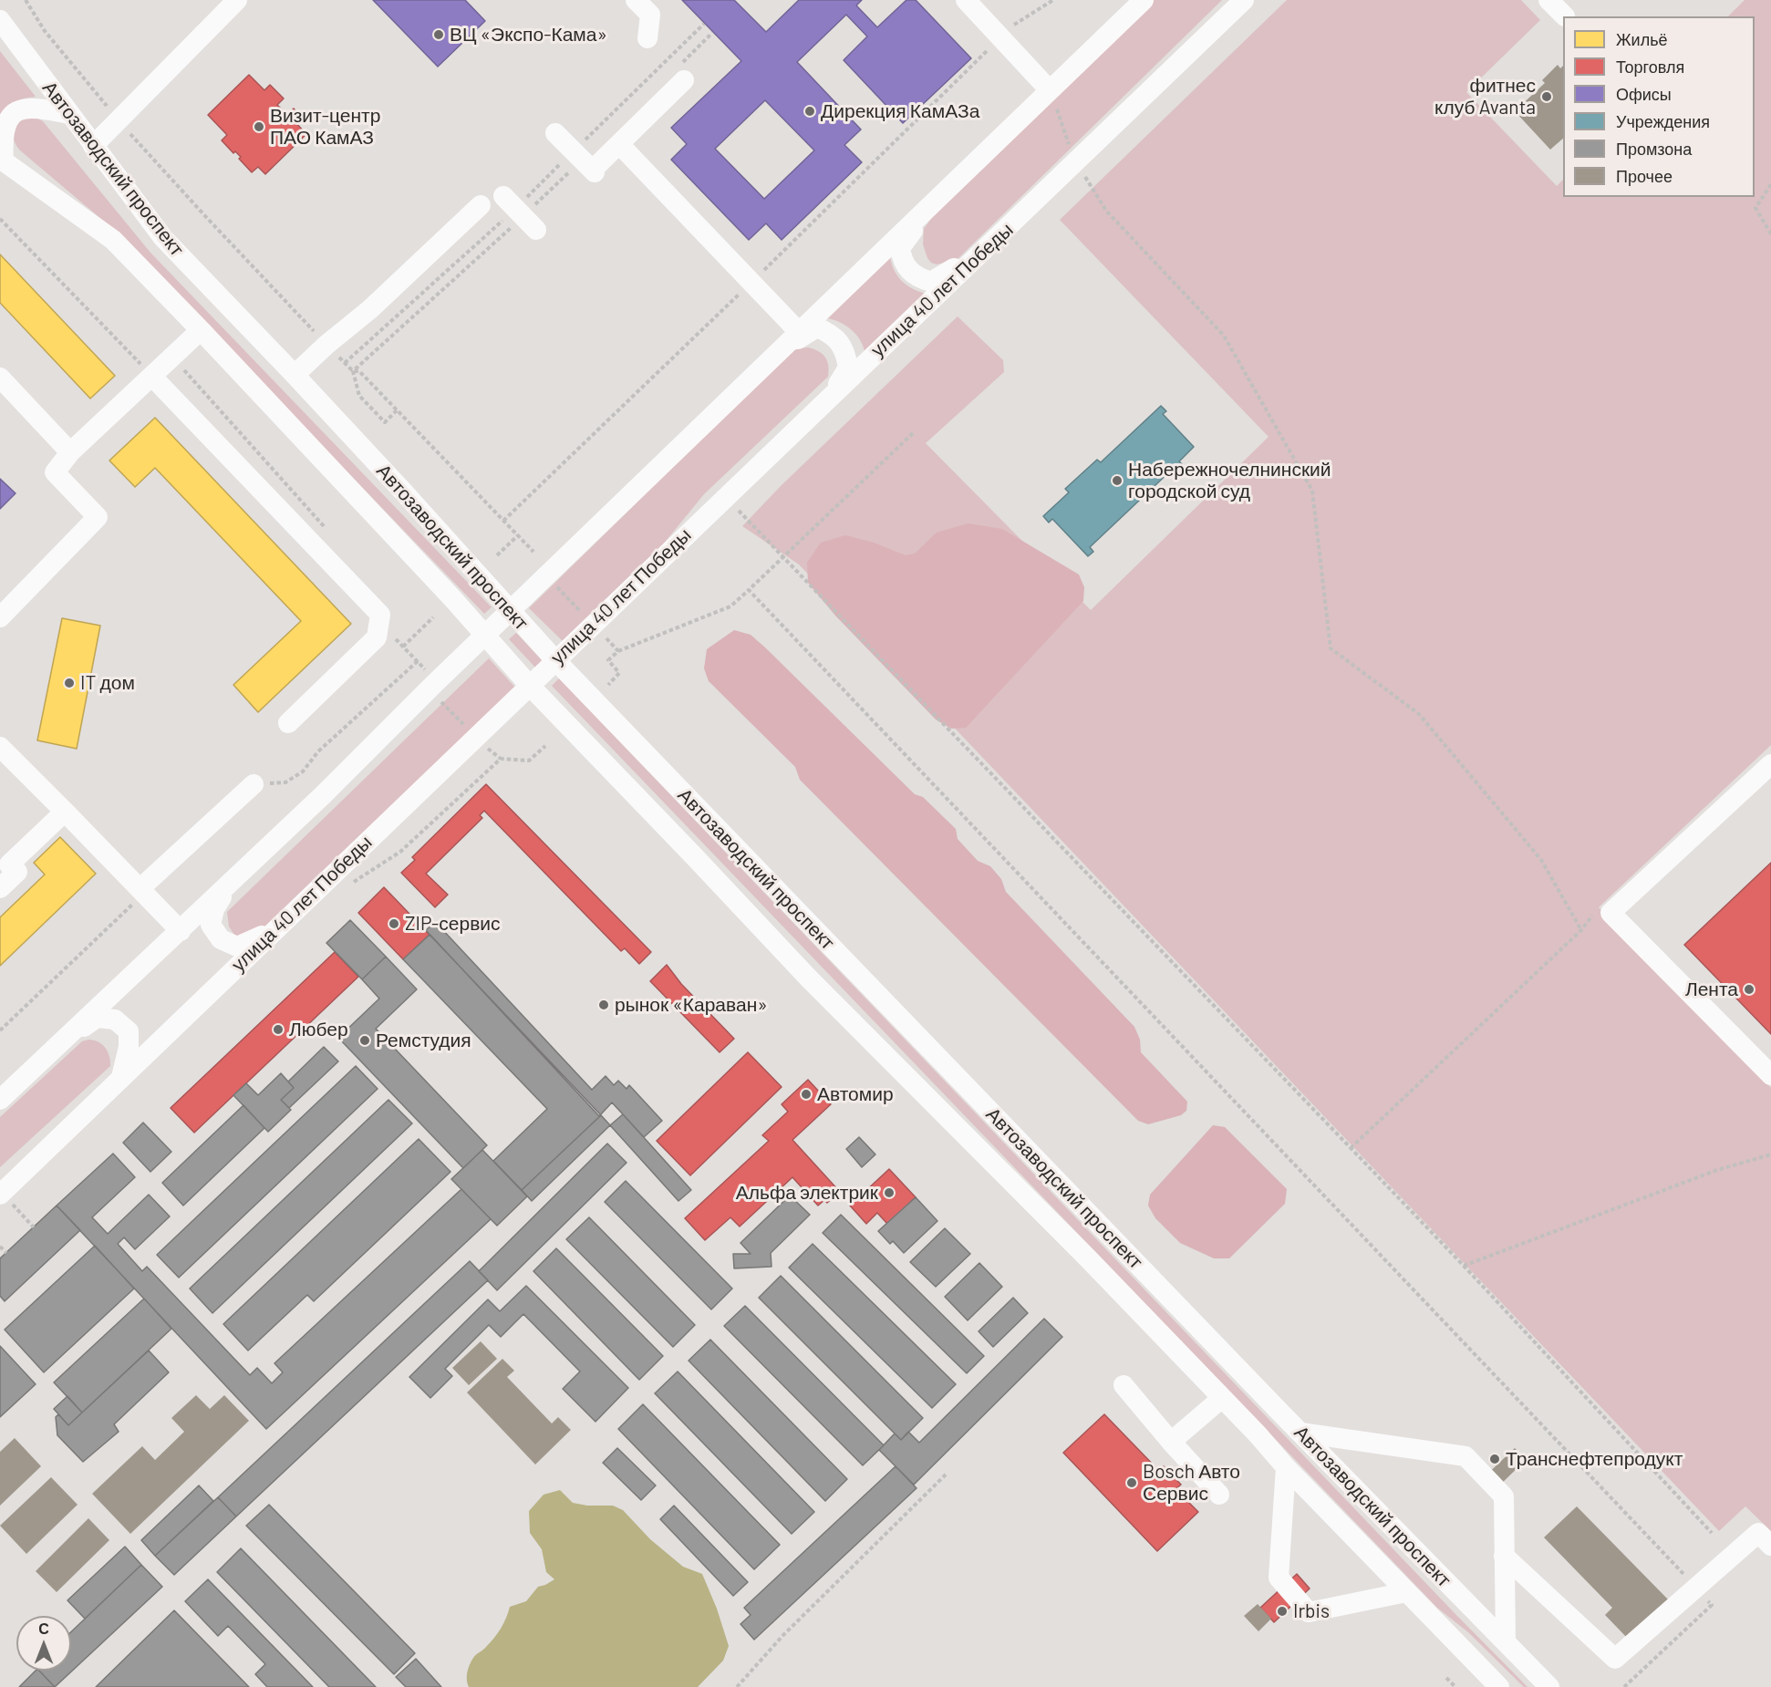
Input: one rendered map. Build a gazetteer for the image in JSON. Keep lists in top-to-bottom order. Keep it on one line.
{"streets":{"street":["Автозаводский проспект","улица 40 лет Победы"]},"crossings":[["Автозаводский проспект","улица 40 лет Победы"]],"places":["ВЦ «Экспо-Кама»","фитнес клуб Avanta","Дирекция КамАЗа","Визит-центр ПАО КамАЗ","Набережночелнинский городской суд","IT дом","ZIP-сервис","Лента","рынок «Караван»","Любер","Ремстудия","Автомир","Альфа электрик","Транснефтепродукт","Bosch Авто Сервис","Irbis"],"legend":["Жильё","Торговля","Офисы","Учреждения","Промзона","Прочее"],"north":"top"}
